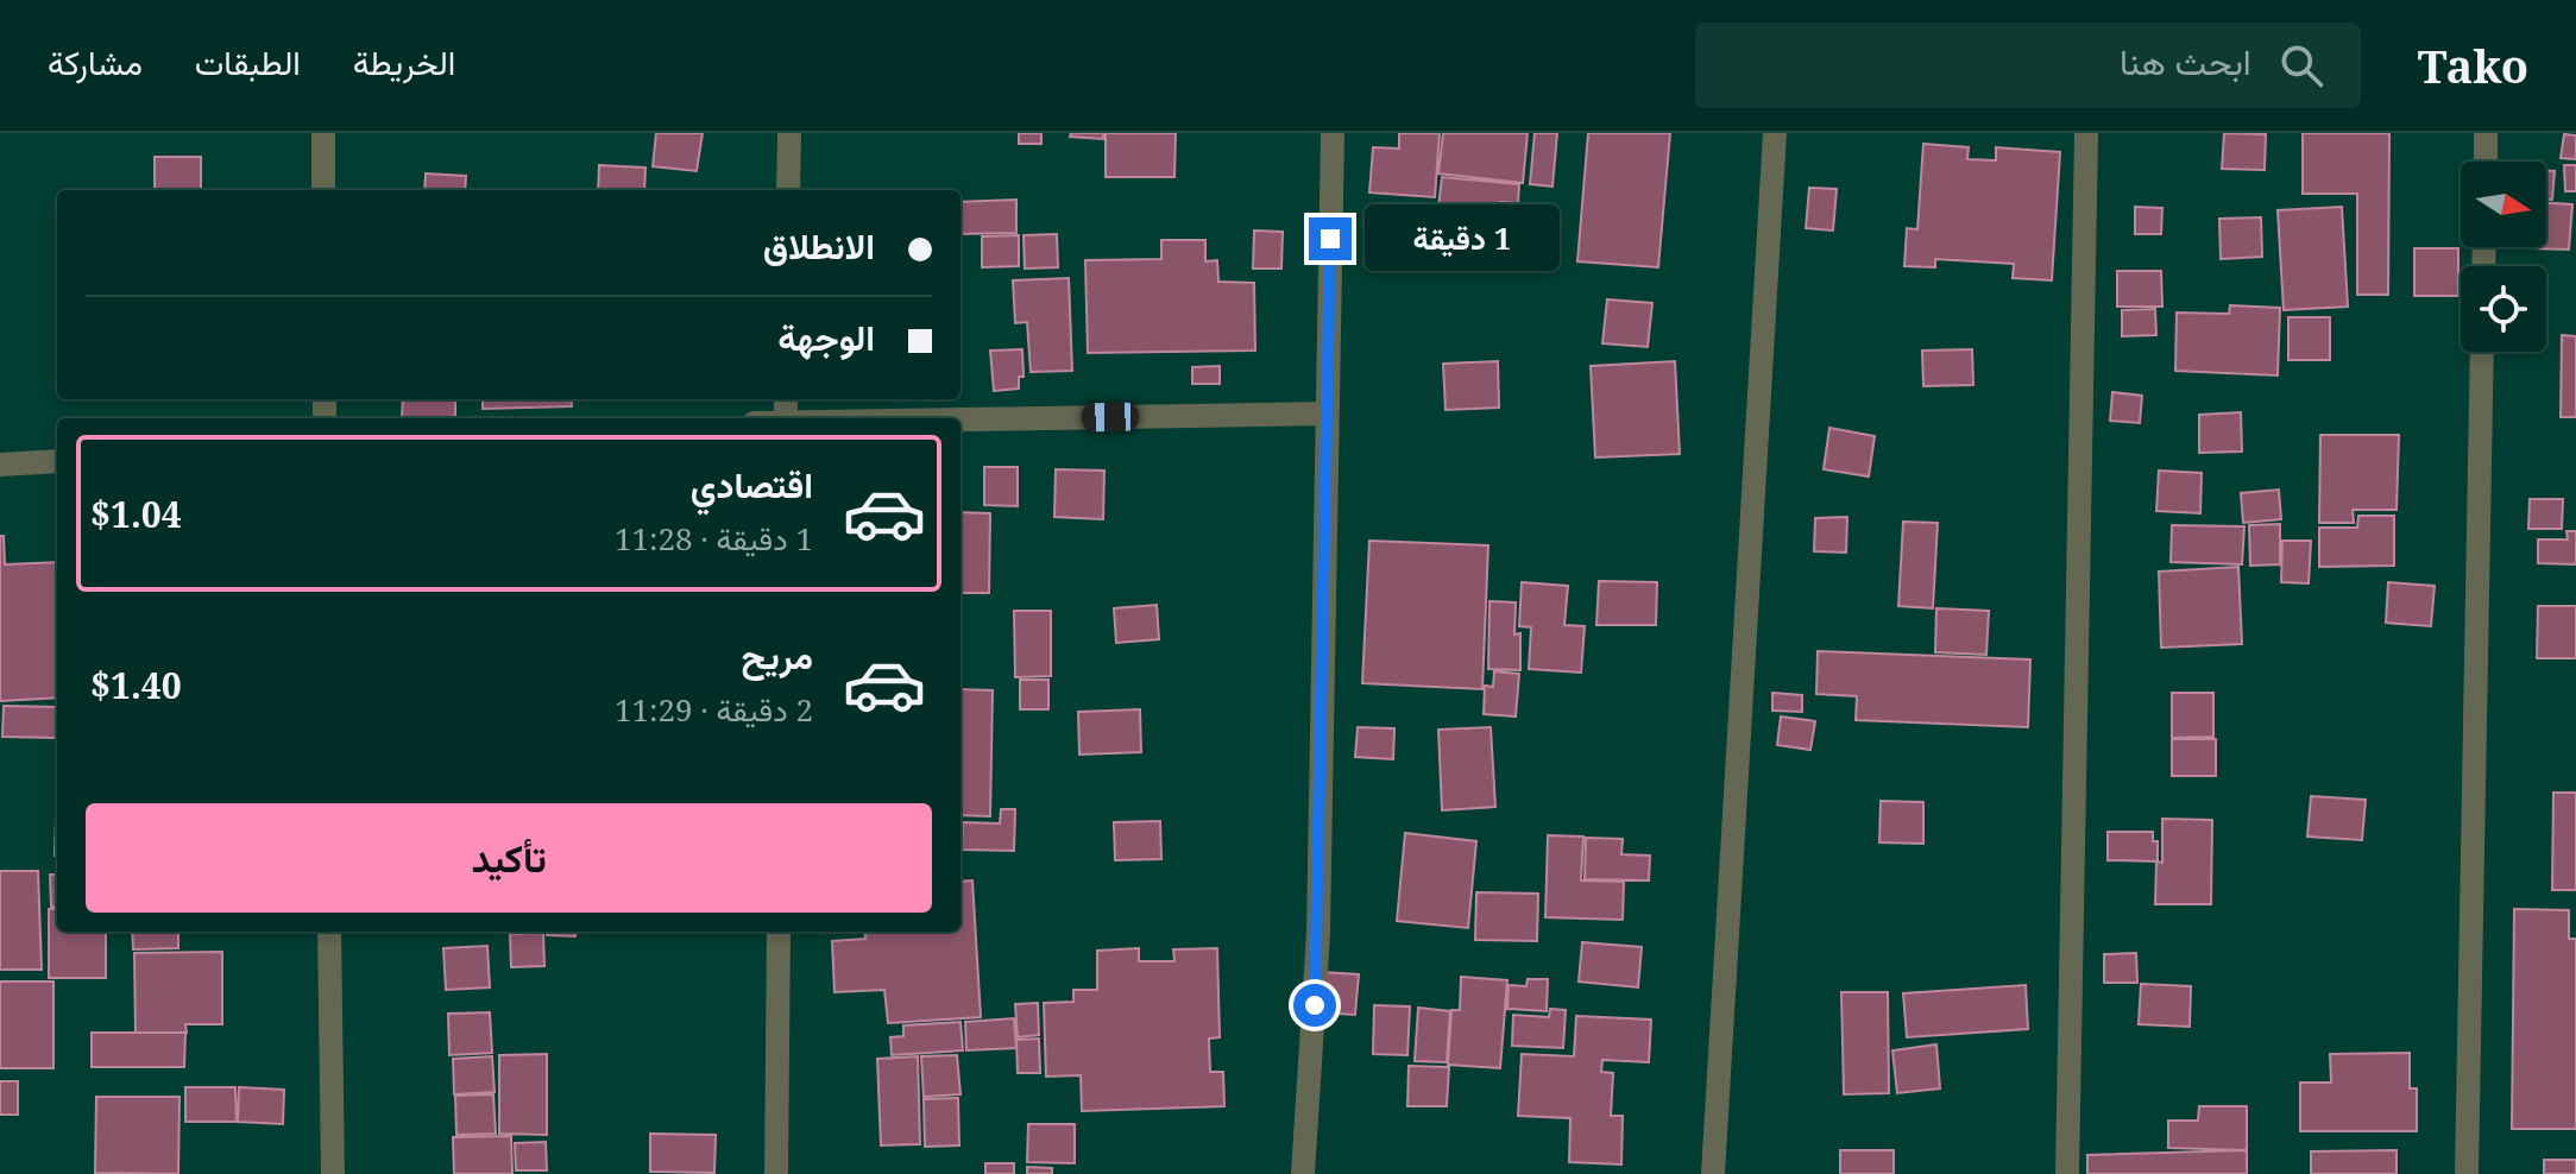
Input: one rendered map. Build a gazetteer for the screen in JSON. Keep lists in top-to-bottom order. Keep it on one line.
{"north":"right","page":{"header":"Tako","search":"ابحث هنا","nav":["الخريطة","الطبقات","مشاركة"],"banner":["الانطلاق","الوجهة"],"bubble":"1 دقيقة","list":[{"name":"اقتصادي","note":"1 دقيقة · 11:28","value":"$1.04"},{"name":"مريح","note":"2 دقيقة · 11:29","value":"$1.40"}],"buttons":"تأكيد"}}
